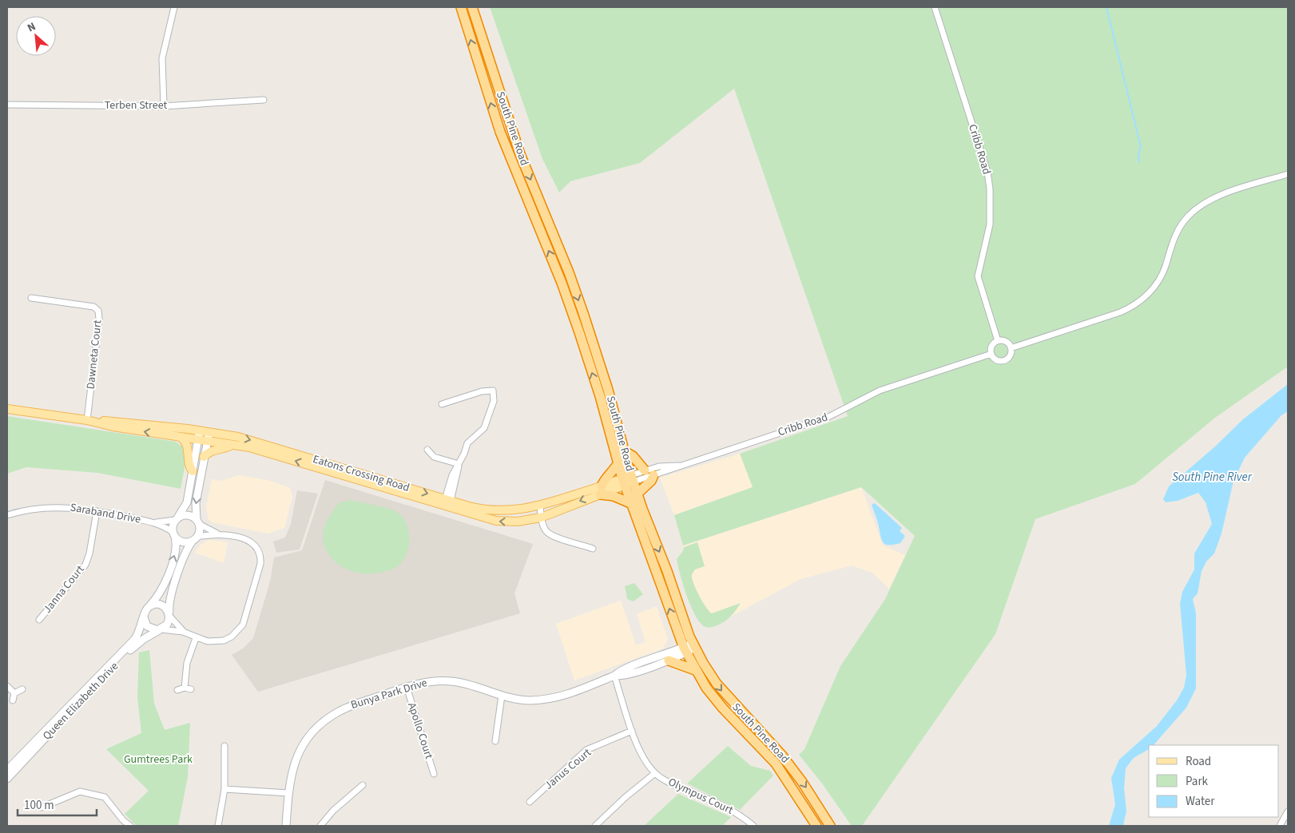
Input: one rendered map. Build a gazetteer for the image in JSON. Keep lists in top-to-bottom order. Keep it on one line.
{"streets":{"highway":["South Pine Road"],"main road":["Eatons Crossing Road"],"street":["Terben Street","Cribb Road","Dawneta Court","Saraband Drive","Janna Court","Bunya Park Drive","Queen Elizabeth Drive","Apollo Court","Janus Court","Olympus Court"]},"crossings":[["South Pine Road","Cribb Road"],["South Pine Road","Eatons Crossing Road"],["South Pine Road","Bunya Park Drive"],["Cribb Road","Eatons Crossing Road"],["Dawneta Court","Eatons Crossing Road"],["Saraband Drive","Janna Court"],["Bunya Park Drive","Apollo Court"],["Bunya Park Drive","Olympus Court"],["Janus Court","Olympus Court"]],"water":["South Pine River"],"parks":["Gumtrees Park"],"legend":["Road","Park","Water"],"scale_bar":"100 m","north":"top left"}
